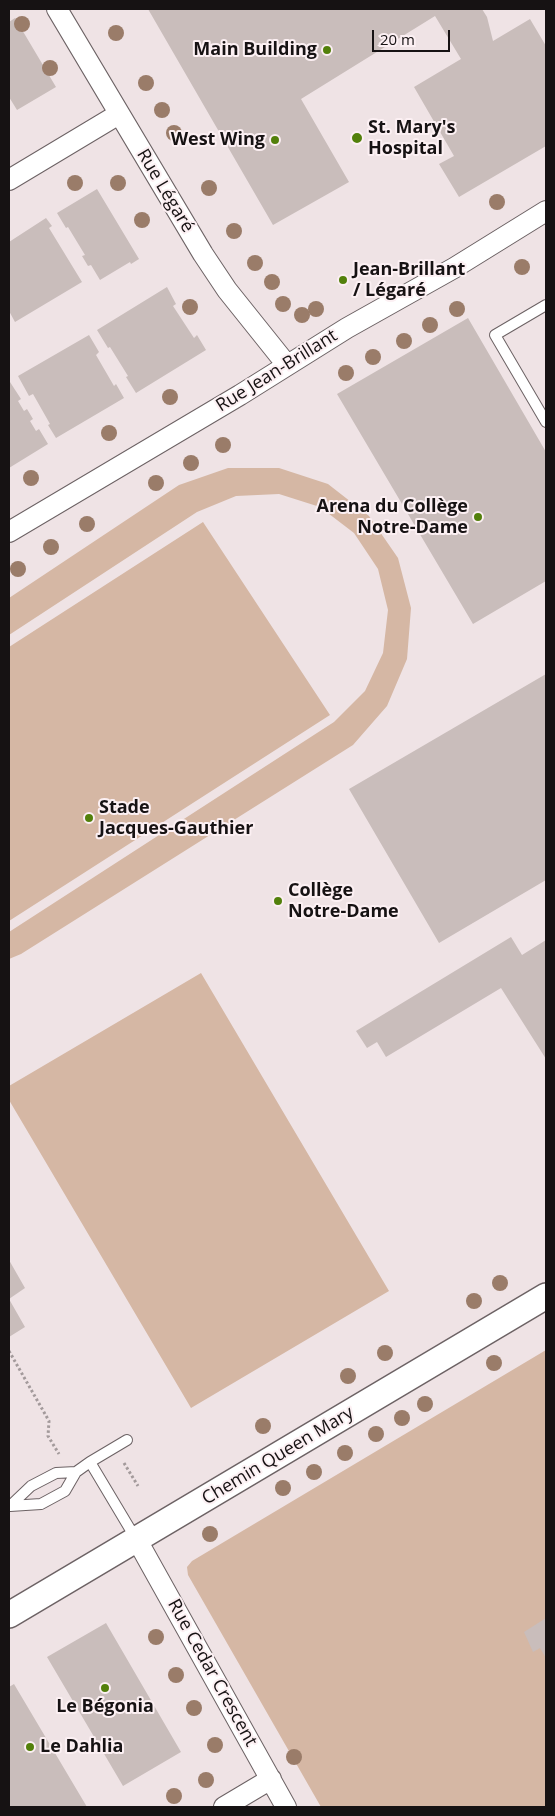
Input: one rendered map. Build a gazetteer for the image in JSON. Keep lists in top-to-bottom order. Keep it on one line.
{"streets":{"street":["Rue Légaré","Rue Jean-Brillant","Chemin Queen Mary","Rue Cedar Crescent"]},"crossings":[["Rue Légaré","Rue Jean-Brillant"],["Chemin Queen Mary","Rue Cedar Crescent"]],"places":["Main Building","St. Mary's Hospital","West Wing","Jean-Brillant / Légaré","Arena du Collège Notre-Dame","Stade Jacques-Gauthier","Collège Notre-Dame","Le Bégonia","Le Dahlia"],"scale_bar":"20 m"}
